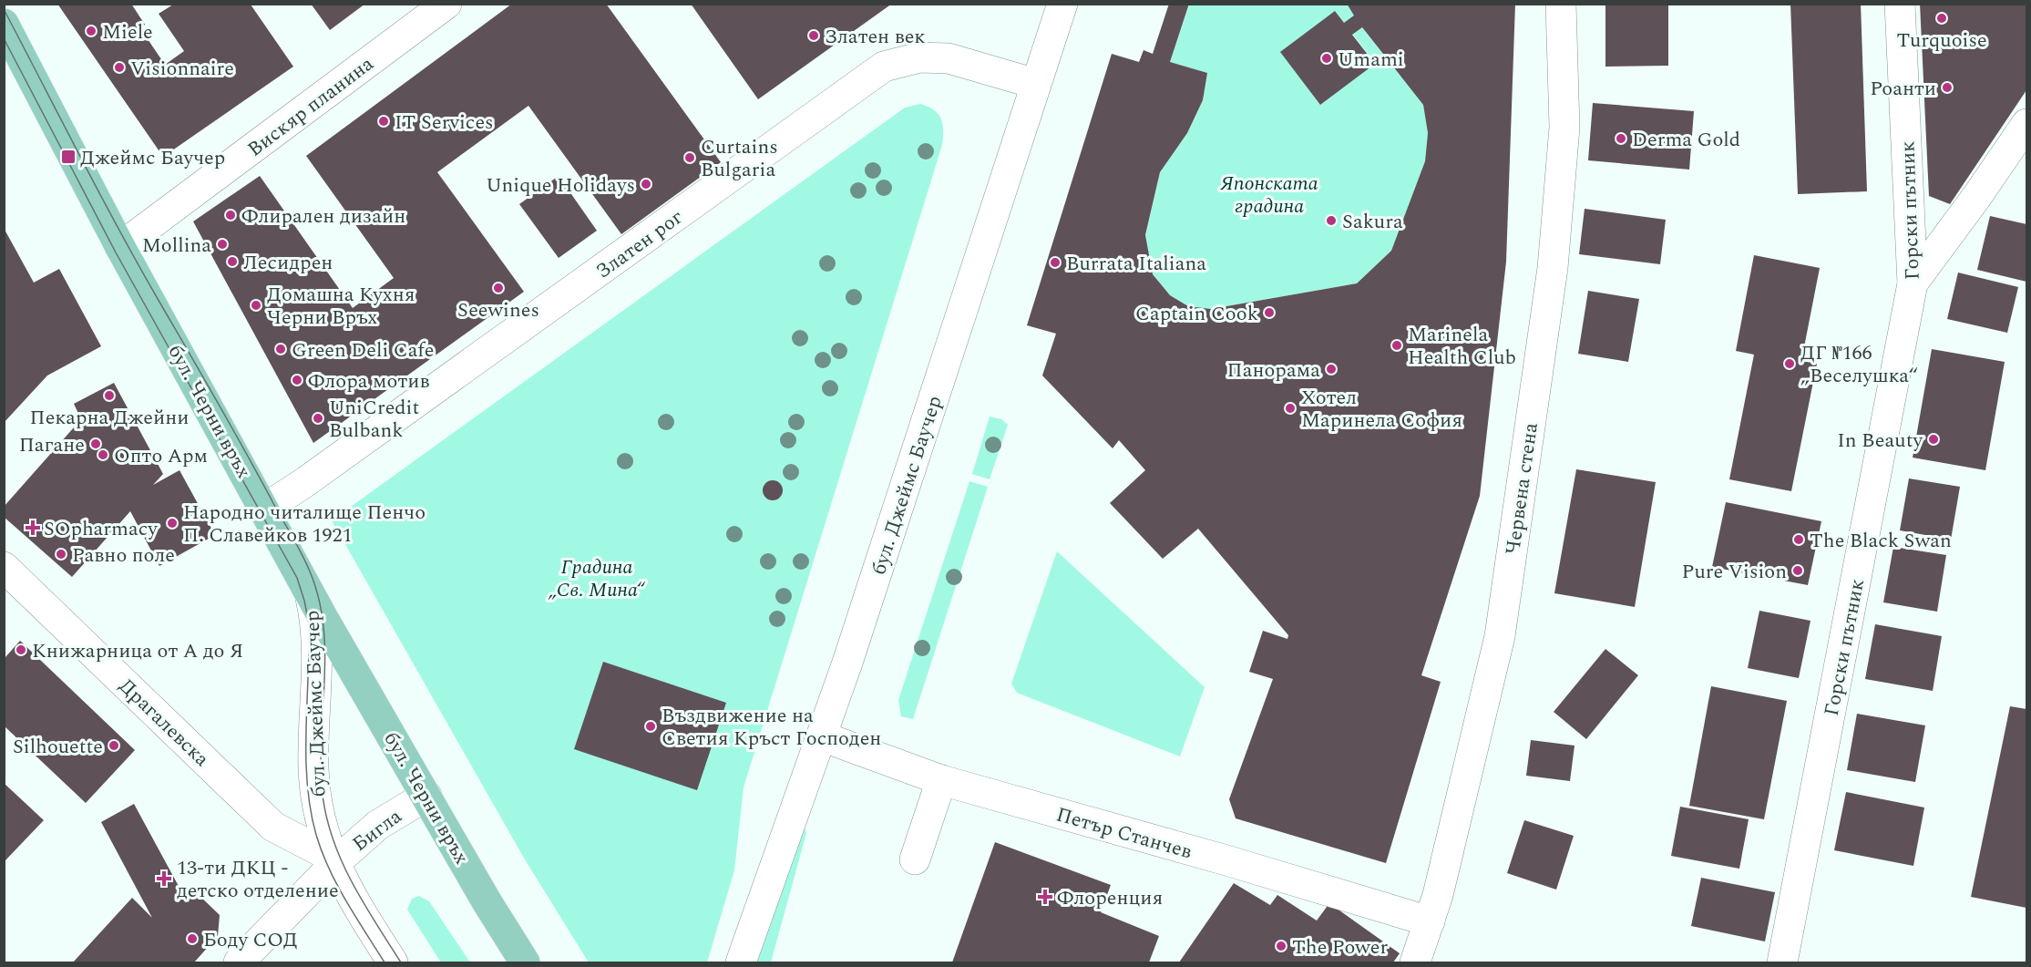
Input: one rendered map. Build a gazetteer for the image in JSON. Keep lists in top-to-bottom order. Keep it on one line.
{"streets":{"main road":["бул. Черни връх"],"street":["Вискяр планина","Горски пътник","Златен рог","бул. Джеймс Баучер","Червена стена","Драгалевска","Бигла","Петър Станчев"]},"crossings":[["Вискяр планина","бул. Черни връх"],["Златен рог","бул. Черни връх"],["Златен рог","бул. Джеймс Баучер"],["бул. Черни връх","бул. Джеймс Баучер"],["бул. Черни връх","Бигла"],["бул. Джеймс Баучер","Драгалевска"],["бул. Джеймс Баучер","Бигла"],["бул. Джеймс Баучер","Петър Станчев"],["Червена стена","Петър Станчев"],["Драгалевска","Бигла"]],"parks":["Японската градина","Градина „Св. Мина“"],"places":{"other":["Turquoise","Miele","Златен век","Umami","Visionnaire","Роанти","IT Services","Derma Gold","Curtains Bulgaria","Unique Holidays","Флирален дизайн","Sakura","Mollina","Лесидрен","Burrata Italiana","Seewines","Домашна Кухня Черни Връх","Captain Cook","Marinela Health Club","Green Deli Cafe","ДГ №166 „Веселушка“","Панорама","Флора мотив","Пекарна Джейни","Хотел Маринела София","UniCredit Bulbank","In Beauty","Пагане","Опто Арм","Народно читалище Пенчо П. Славейков 1921","The Black Swan","Равно поле","Pure Vision","Книжарница от А до Я","Въздвижение на Светия Кръст Господен","Silhouette","Боду СОД","The Power"],"transit":["Джеймс Баучер"],"health":["SOpharmacy","13-ти ДКЦ - детско отделение","Флоренция"]}}
